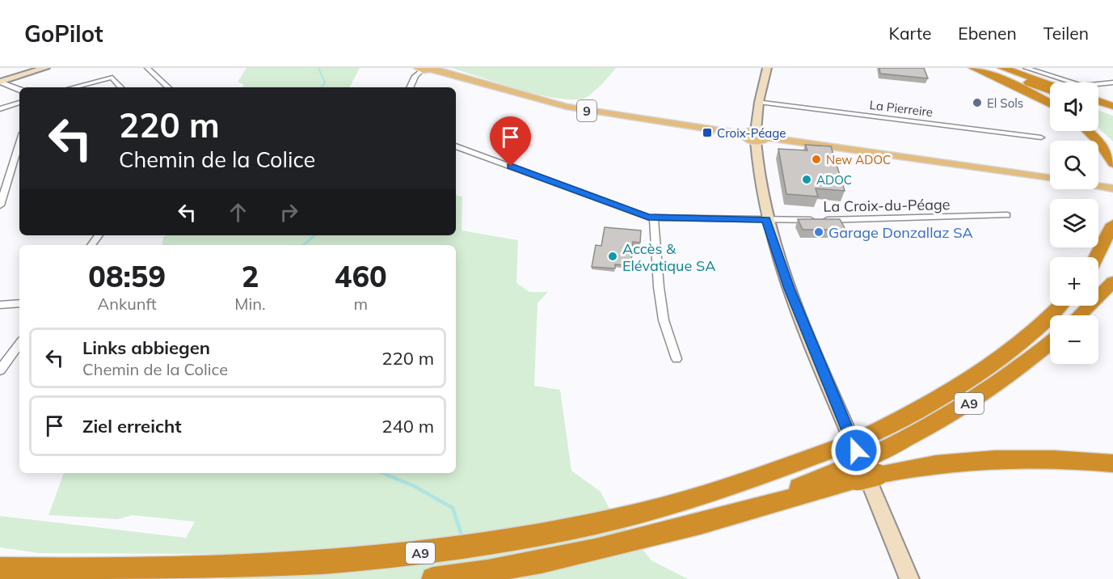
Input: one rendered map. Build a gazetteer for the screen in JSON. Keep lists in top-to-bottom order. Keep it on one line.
{"streets":{"highway":["A9"],"main road":["9"],"street":["La Pierreire","La Croix-du-Péage"]},"places":{"other":["El Sols","New ADOC","ADOC","Garage Donzallaz SA","Accès & Elévatique SA"],"transit":["Croix-Péage"]},"page":{"header":"GoPilot","nav":["Karte","Ebenen","Teilen"],"map_buttons":["+","−"],"turn":["220 m","Chemin de la Colice"],"eta":["08:59","Ankunft","2","Min.","460","m"],"list":[{"name":"Links abbiegen","note":"Chemin de la Colice","value":"220 m"},{"name":"Ziel erreicht","value":"240 m"}]}}
